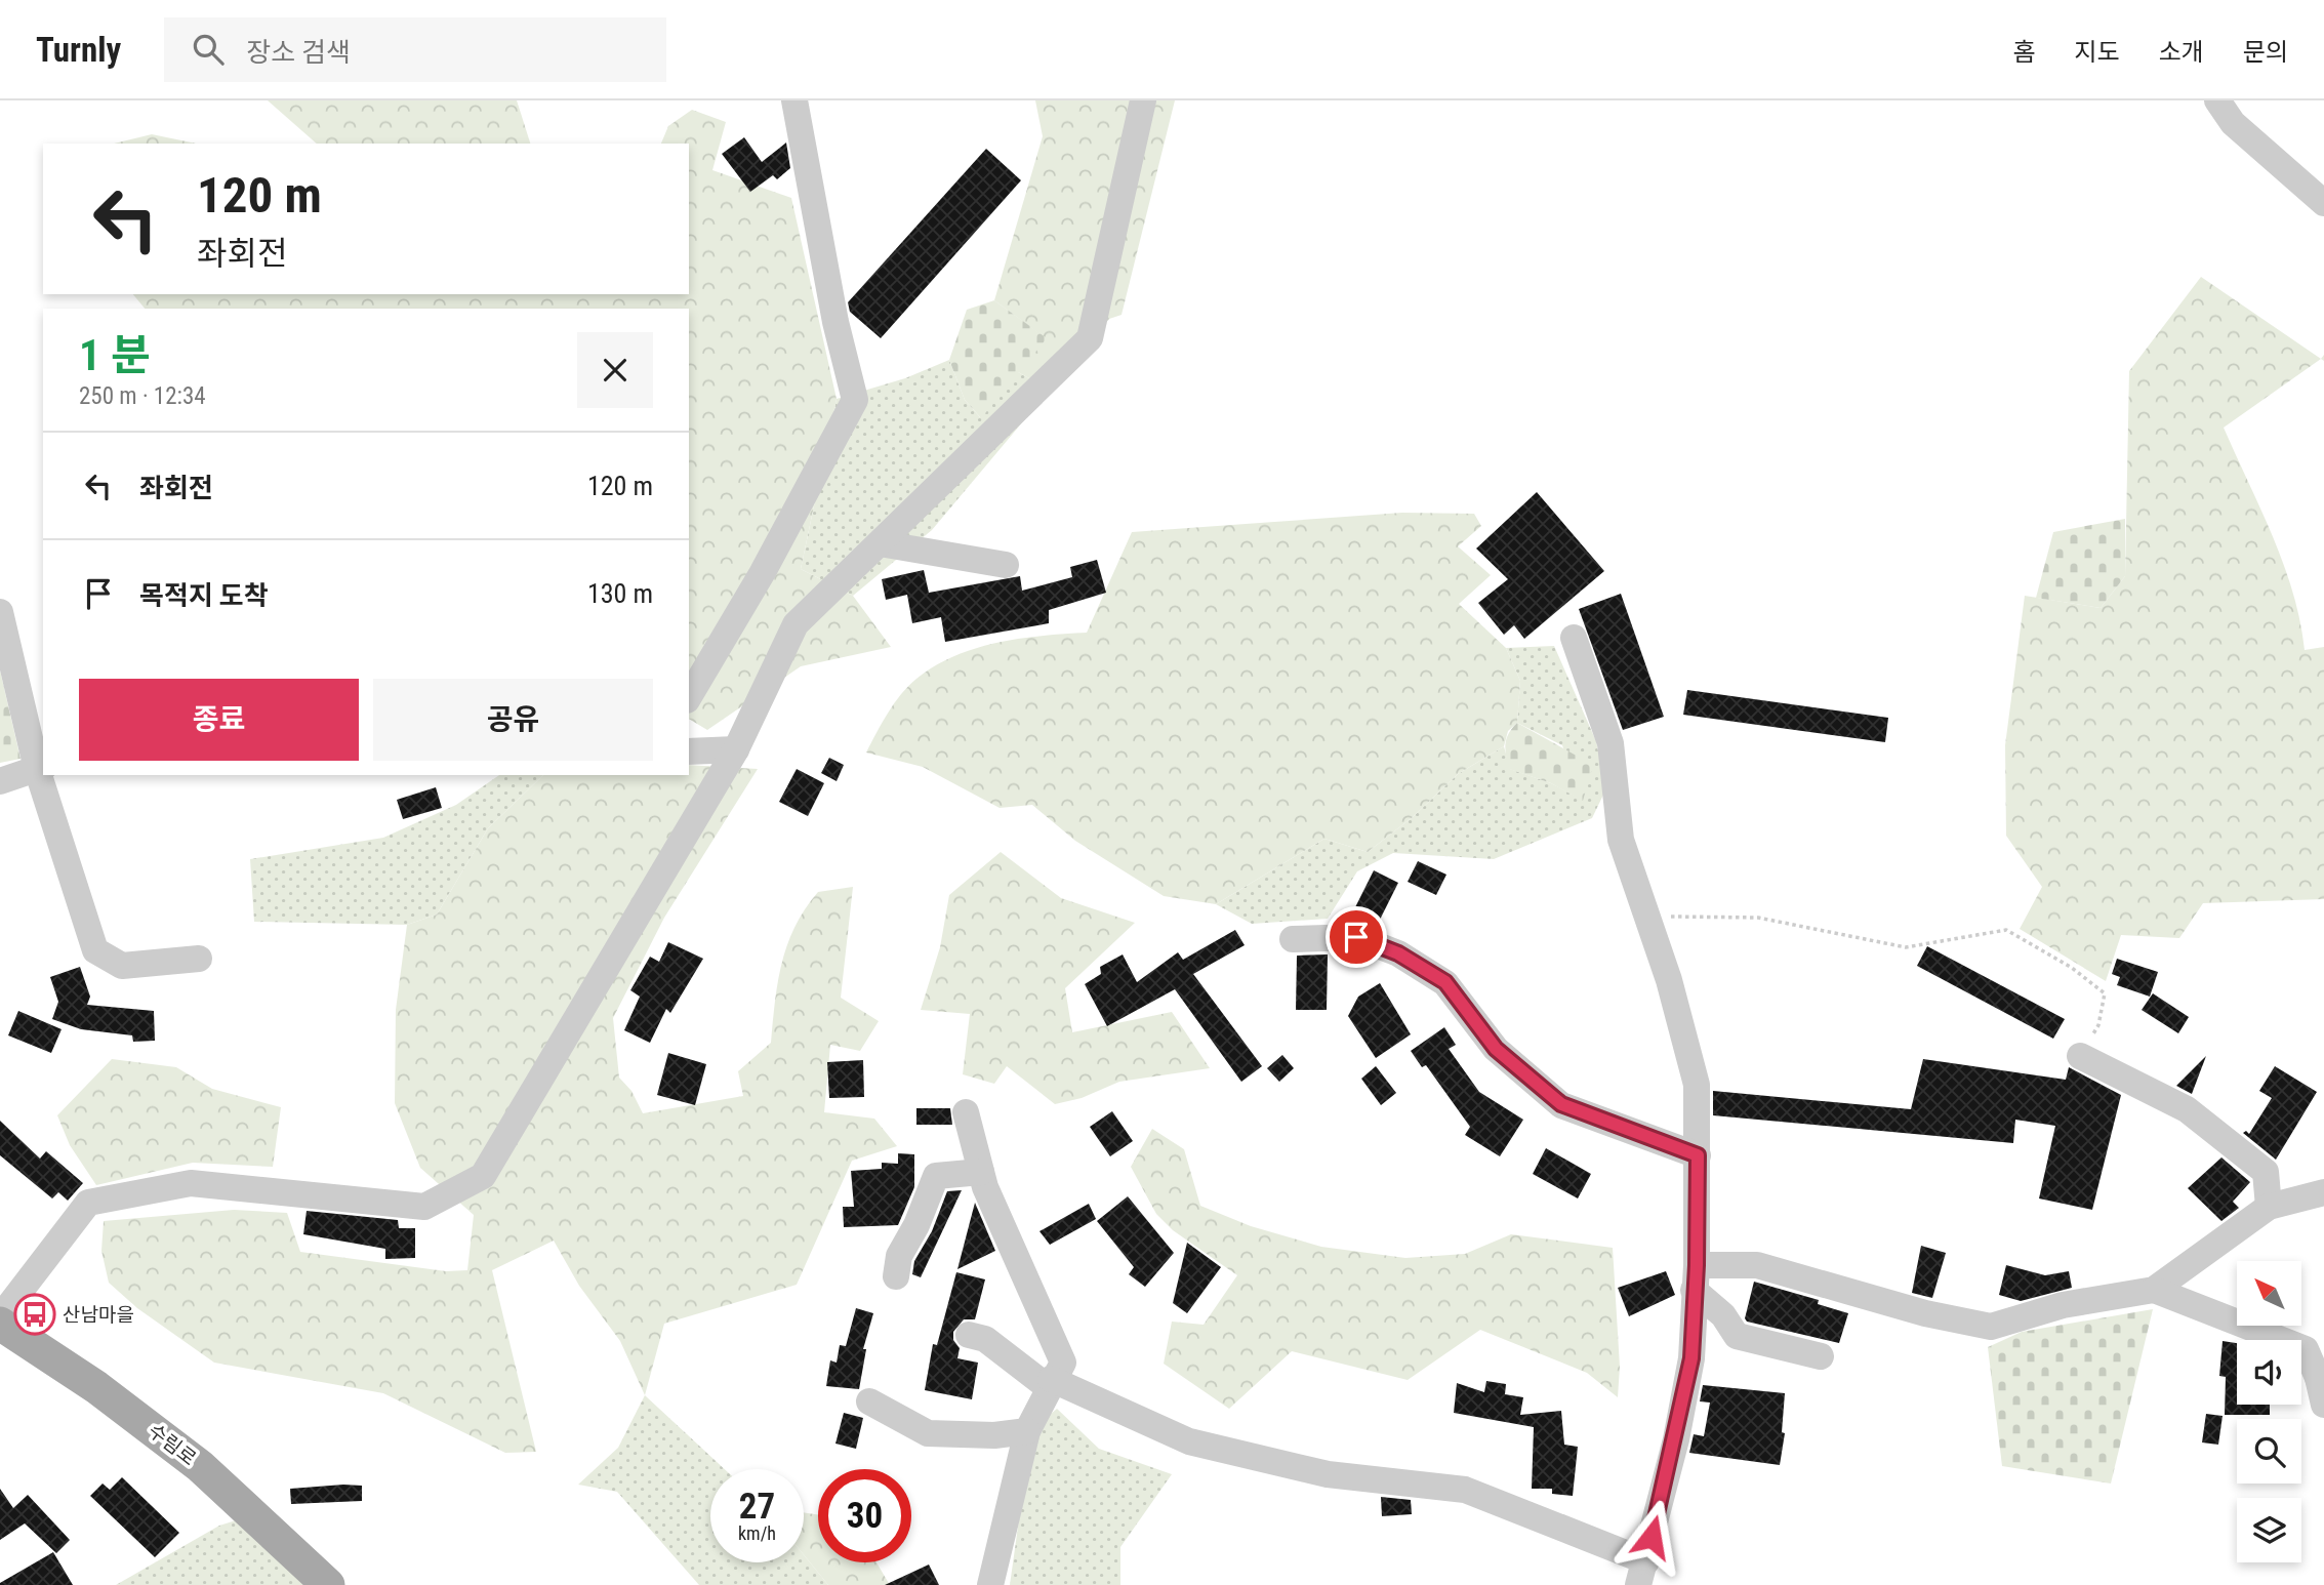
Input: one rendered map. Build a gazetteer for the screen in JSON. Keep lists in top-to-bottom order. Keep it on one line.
{"streets":{"main road":["수림로"]},"places":{"bus stop":["산남마을"]},"north":"top left","page":{"header":"Turnly","search":"장소 검색","nav":["홈","지도","소개","문의"],"turn":["120 m","좌회전"],"heading":["1 분","250 m · 12:34"],"list":[{"name":"좌회전","value":"120 m"},{"name":"목적지 도착","value":"130 m"}],"buttons":["종료","공유"],"speed":"27 km/h","limit":"30"}}
